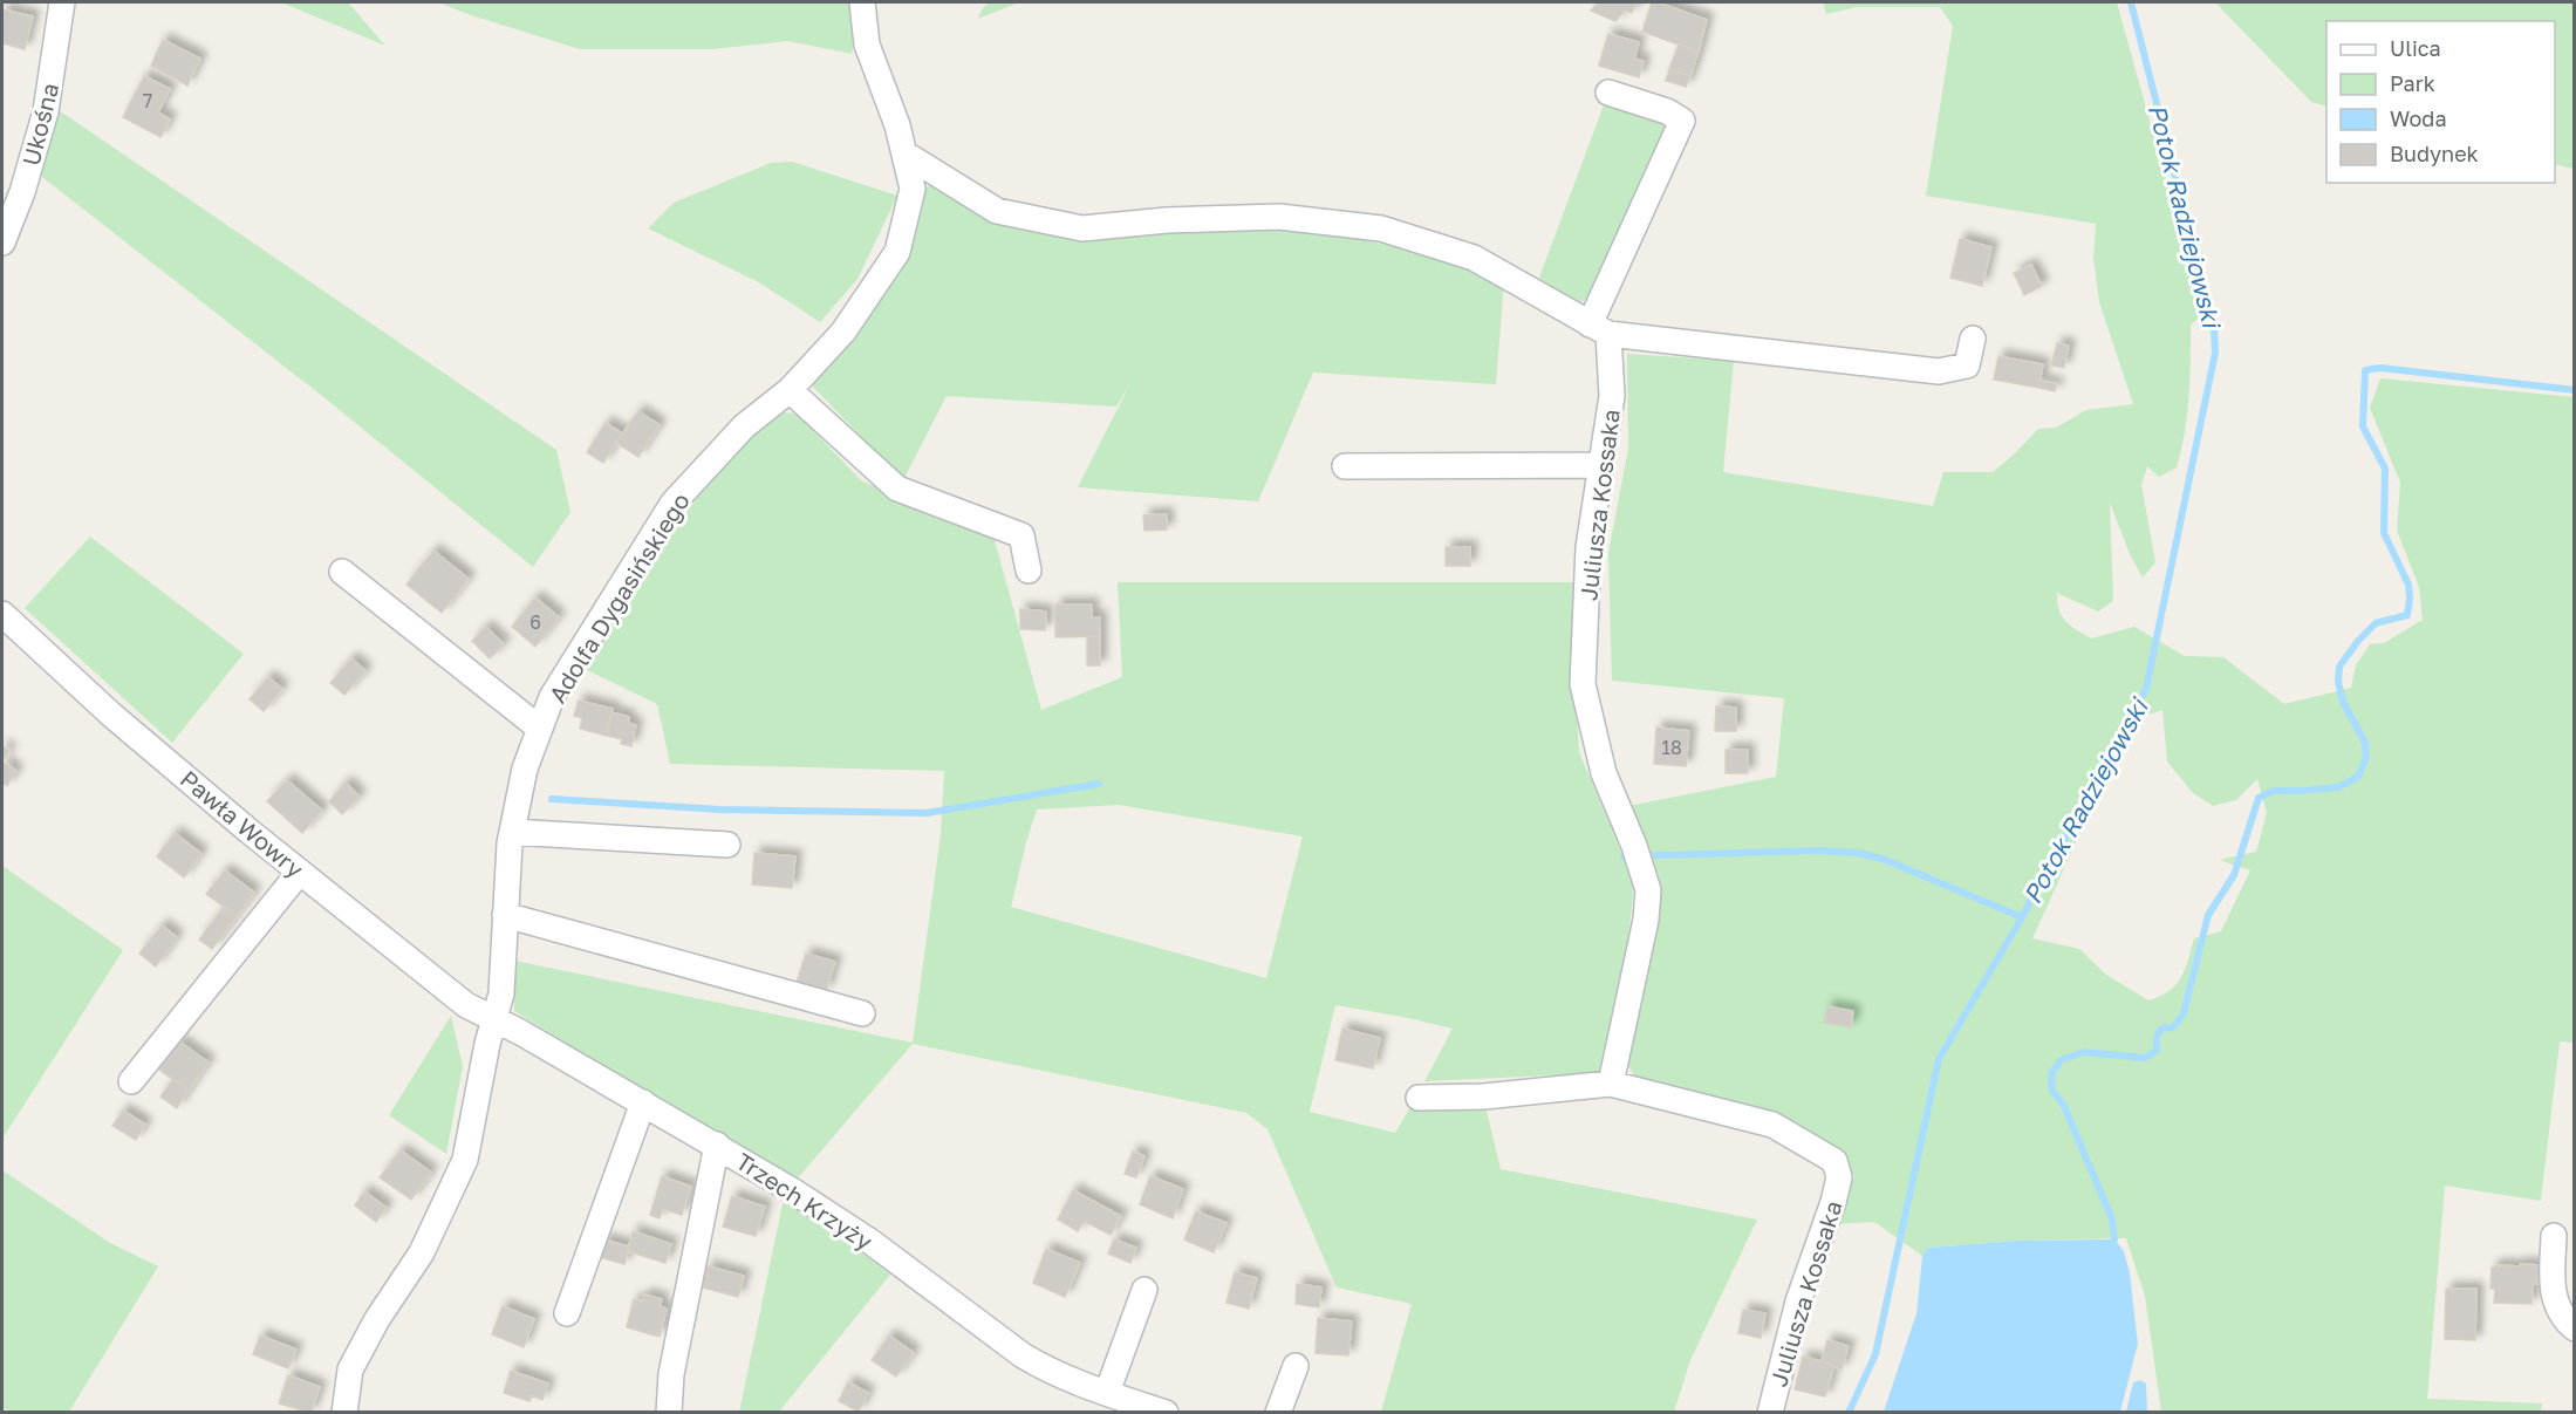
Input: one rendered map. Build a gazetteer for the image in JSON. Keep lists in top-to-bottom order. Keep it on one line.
{"streets":{"street":["Ukośna","Juliusza Kossaka","Adolfa Dygasińskiego","Pawła Wowry","Trzech Krzyży"]},"crossings":[["Adolfa Dygasińskiego","Pawła Wowry"],["Adolfa Dygasińskiego","Trzech Krzyży"],["Pawła Wowry","Trzech Krzyży"]],"water":["Potok Radziejowski"],"house_numbers":["7","6","18"],"legend":["Ulica","Park","Woda","Budynek"]}
